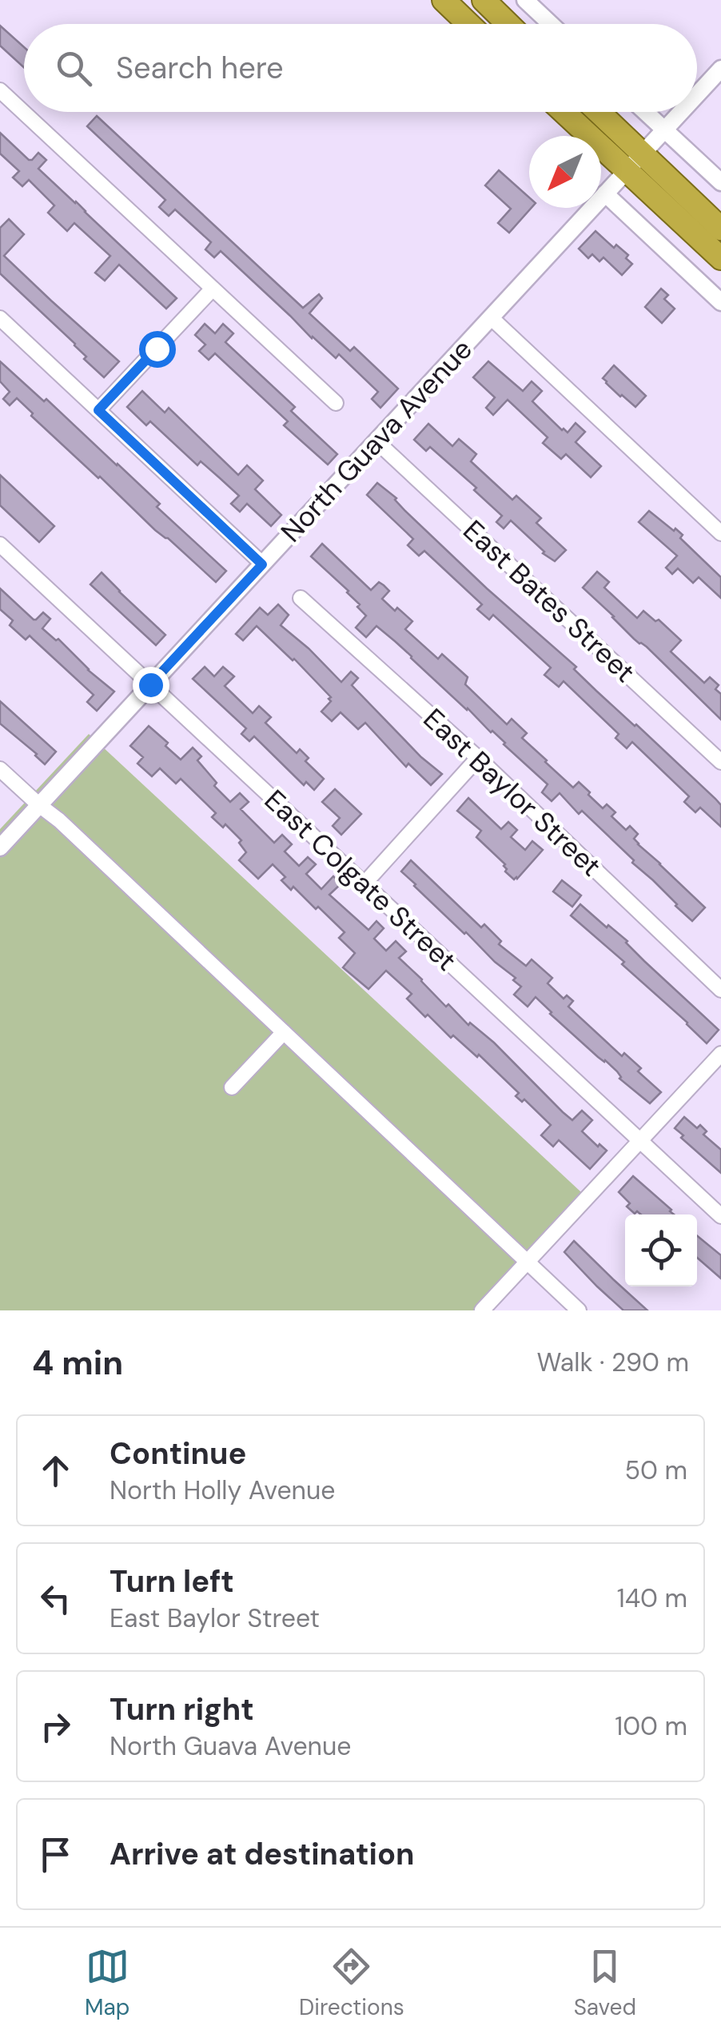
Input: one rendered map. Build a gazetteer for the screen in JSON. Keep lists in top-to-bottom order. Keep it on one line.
{"streets":{"street":["North Guava Avenue","East Bates Street","East Baylor Street","East Colgate Street"]},"crossings":[["North Guava Avenue","East Bates Street"],["North Guava Avenue","East Colgate Street"]],"north":"bottom left","page":{"search":"Search here","heading":["4 min","Walk · 290 m"],"list":[["Continue","North Holly Avenue","50 m"],["Turn left","East Baylor Street","140 m"],["Turn right","North Guava Avenue","100 m"],"Arrive at destination"],"nav":["Map","Directions","Saved"]}}
